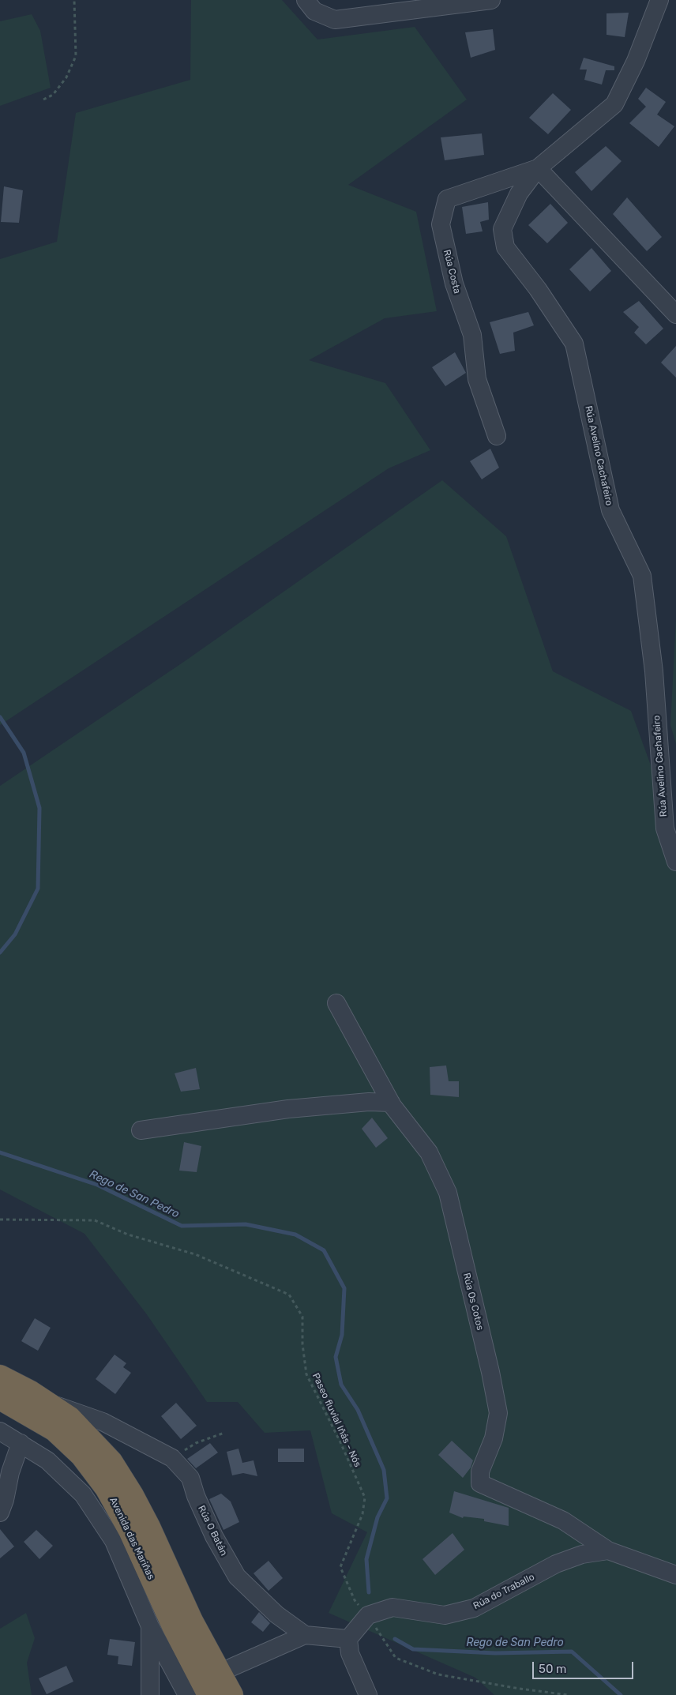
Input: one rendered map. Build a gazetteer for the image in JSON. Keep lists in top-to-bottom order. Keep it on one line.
{"streets":{"highway":["Avenida das Mariñas"],"street":["Rúa Costa","Rúa Avelino Cachafeiro","Rúa Os Cotos","Rúa O Batán","Rúa do Traballo"],"path":["Paseo fluvial Iñás - Nós"]},"crossings":[["Rúa Costa","Rúa Avelino Cachafeiro"],["Rúa Os Cotos","Rúa do Traballo"],["Paseo fluvial Iñás - Nós","Rúa do Traballo"],["Rúa O Batán","Avenida das Mariñas"]],"water":["Rego de San Pedro"],"scale_bar":"50 m"}
